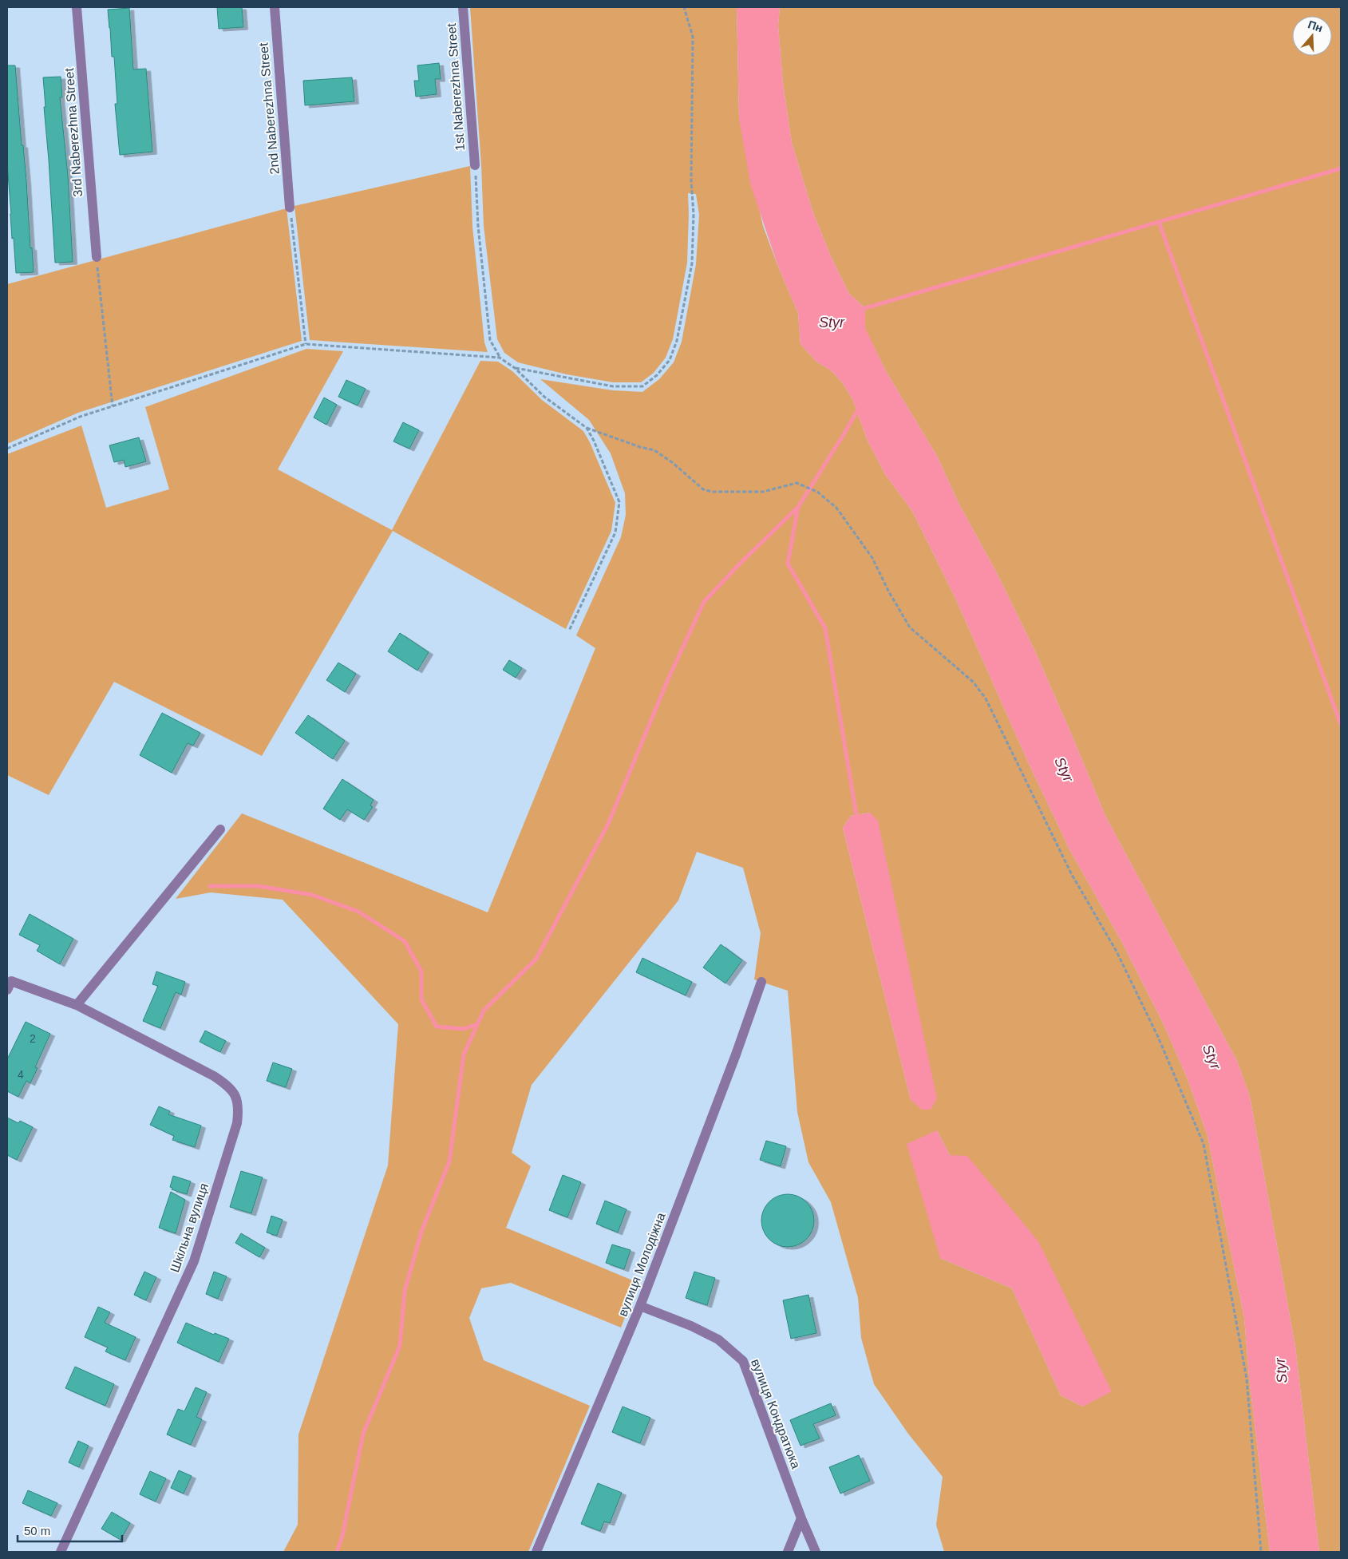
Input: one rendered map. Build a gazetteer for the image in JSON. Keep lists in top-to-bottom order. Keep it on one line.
{"streets":{"street":["1st Naberezhna Street","2nd Naberezhna Street","3rd Naberezhna Street","Шкільна вулиця","вулиця Молодіжна","вулиця Кондратюка"]},"crossings":[["вулиця Молодіжна","вулиця Кондратюка"]],"water":["Styr"],"house_numbers":["2","4"],"scale_bar":"50 m","north":"top"}
